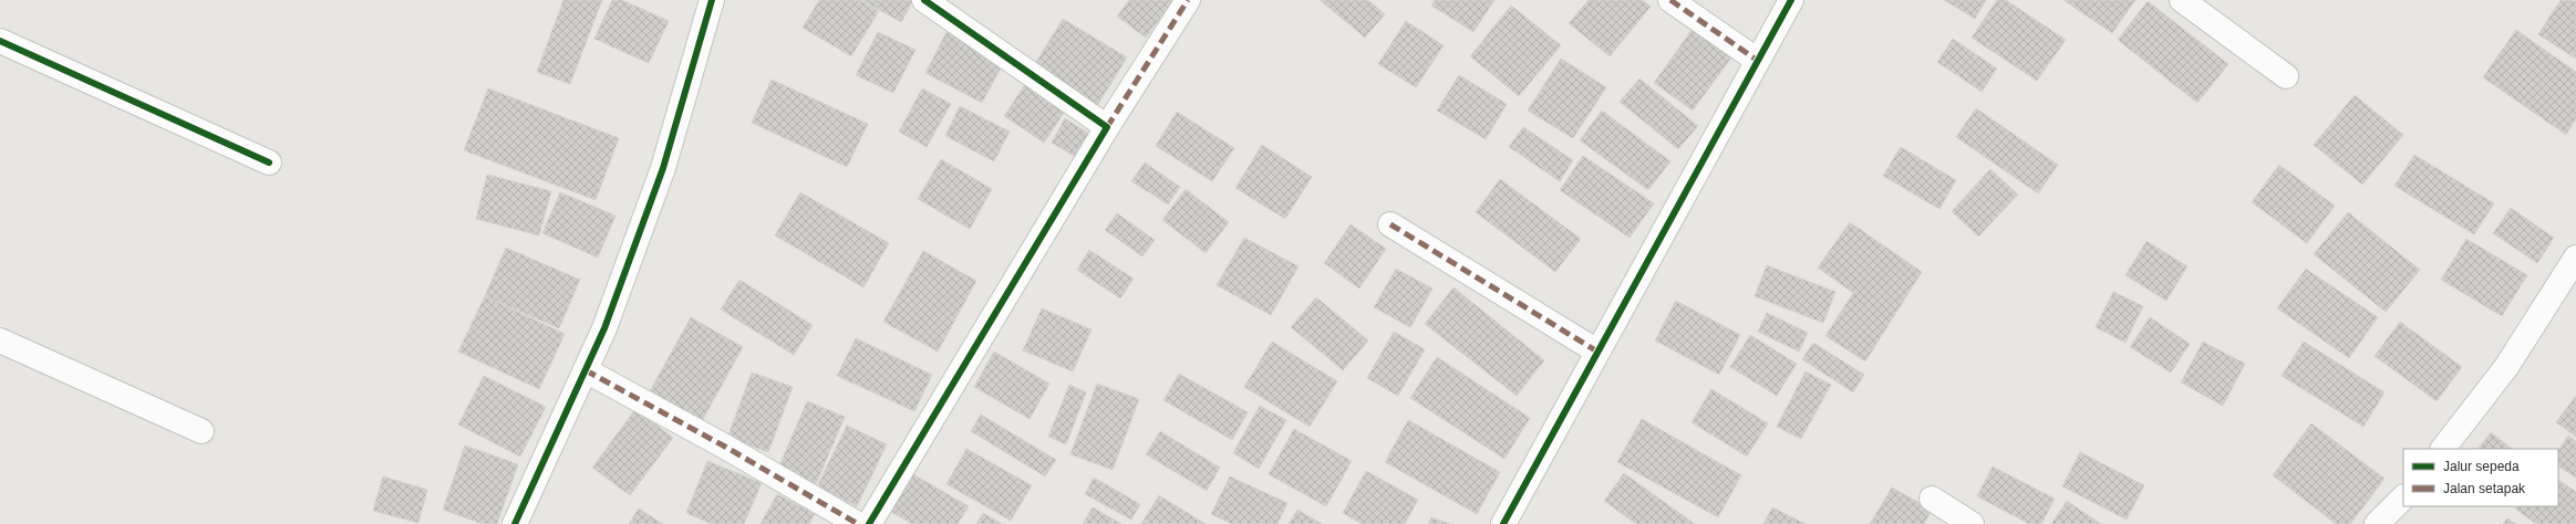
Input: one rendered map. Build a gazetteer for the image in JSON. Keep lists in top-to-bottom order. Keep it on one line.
{"legend":["Jalur sepeda","Jalan setapak"]}
